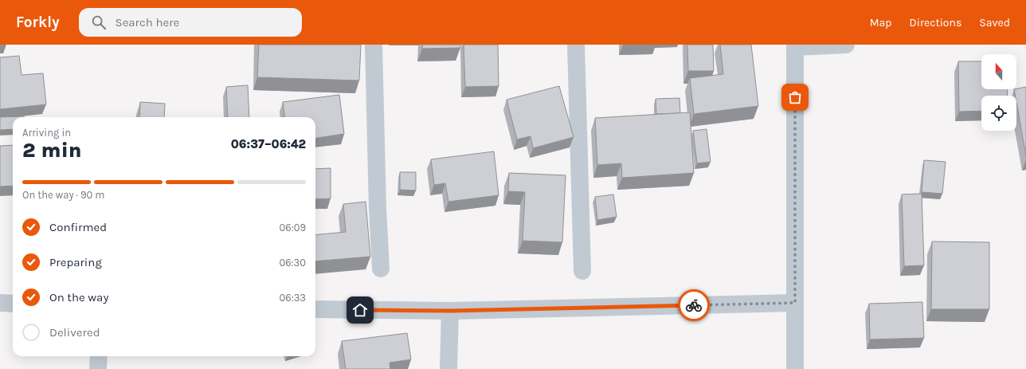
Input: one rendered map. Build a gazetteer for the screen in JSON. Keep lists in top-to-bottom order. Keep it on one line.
{"north":"top","page":{"header":"Forkly","search":"Search here","nav":["Map","Directions","Saved"],"heading":["2 min","Arriving in","06:37–06:42"],"bar":"On the way · 90 m","list":[["Confirmed","06:09"],["Preparing","06:30"],["On the way","06:33"],"Delivered"]}}
